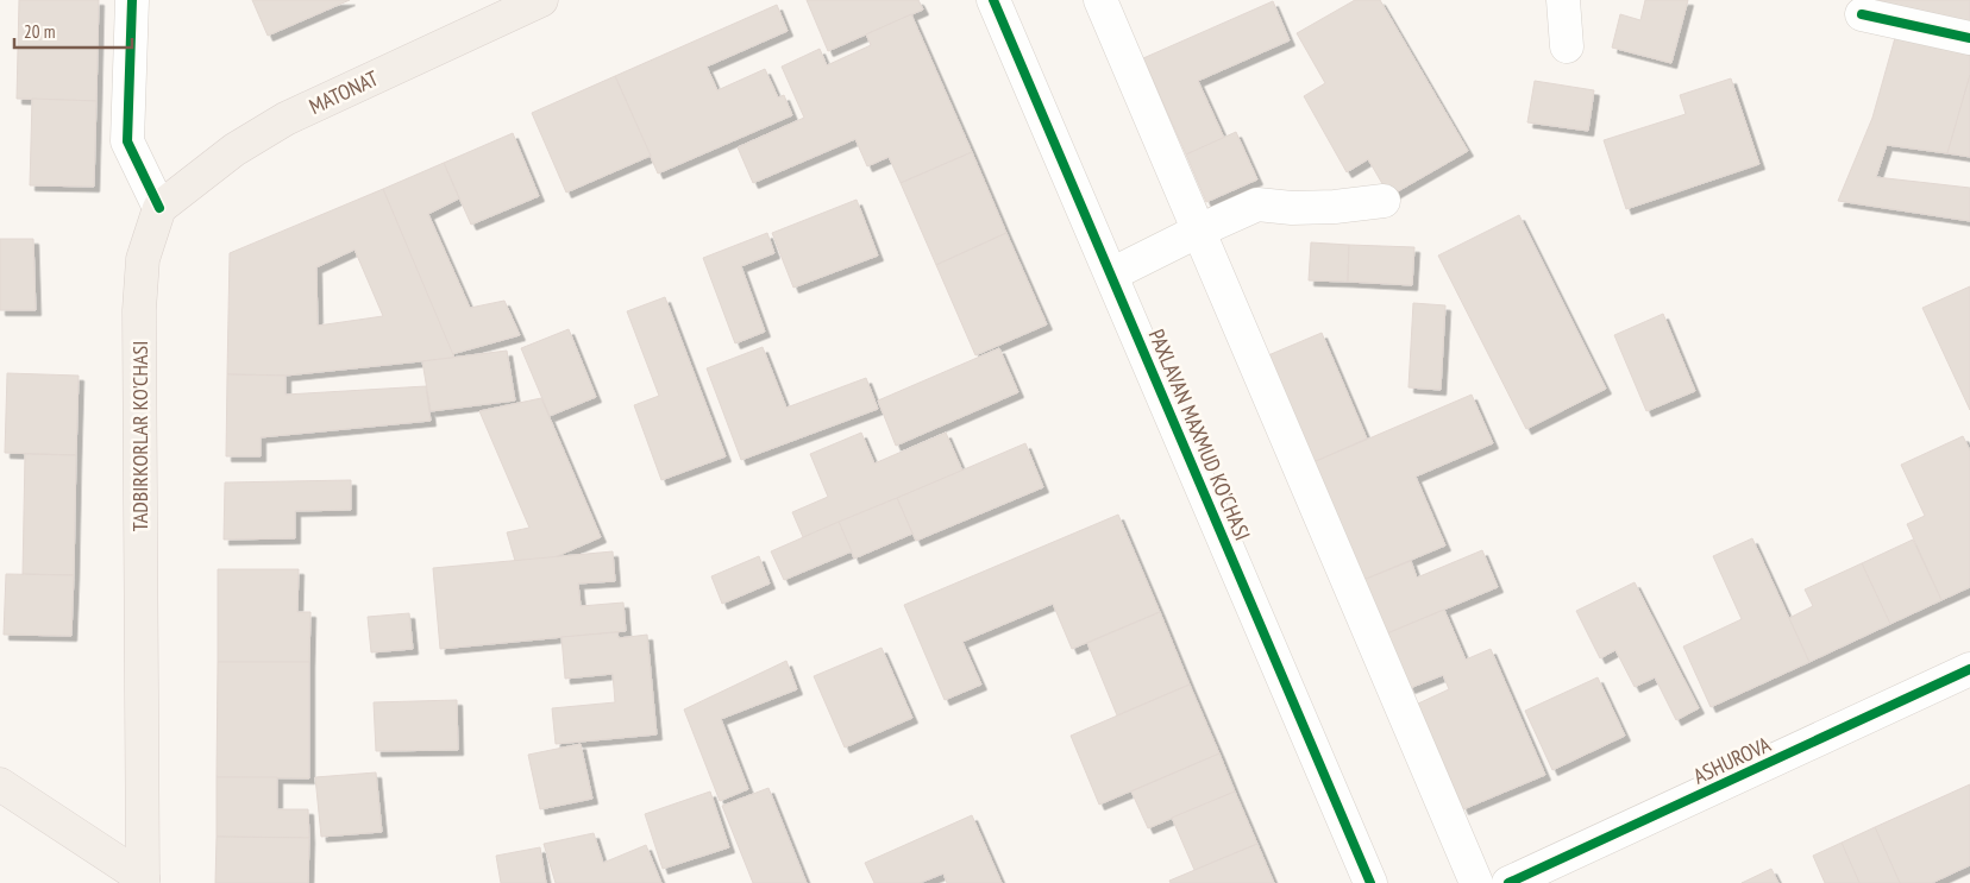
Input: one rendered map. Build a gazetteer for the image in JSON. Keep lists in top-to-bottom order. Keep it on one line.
{"streets":{"main road":["MATONAT","TADBIRKORLAR KO'CHASI"],"street":["PAXLAVAN MAXMUD KO'CHASI","ASHUROVA"]},"crossings":[["MATONAT","TADBIRKORLAR KO'CHASI"]],"scale_bar":"20 m"}
